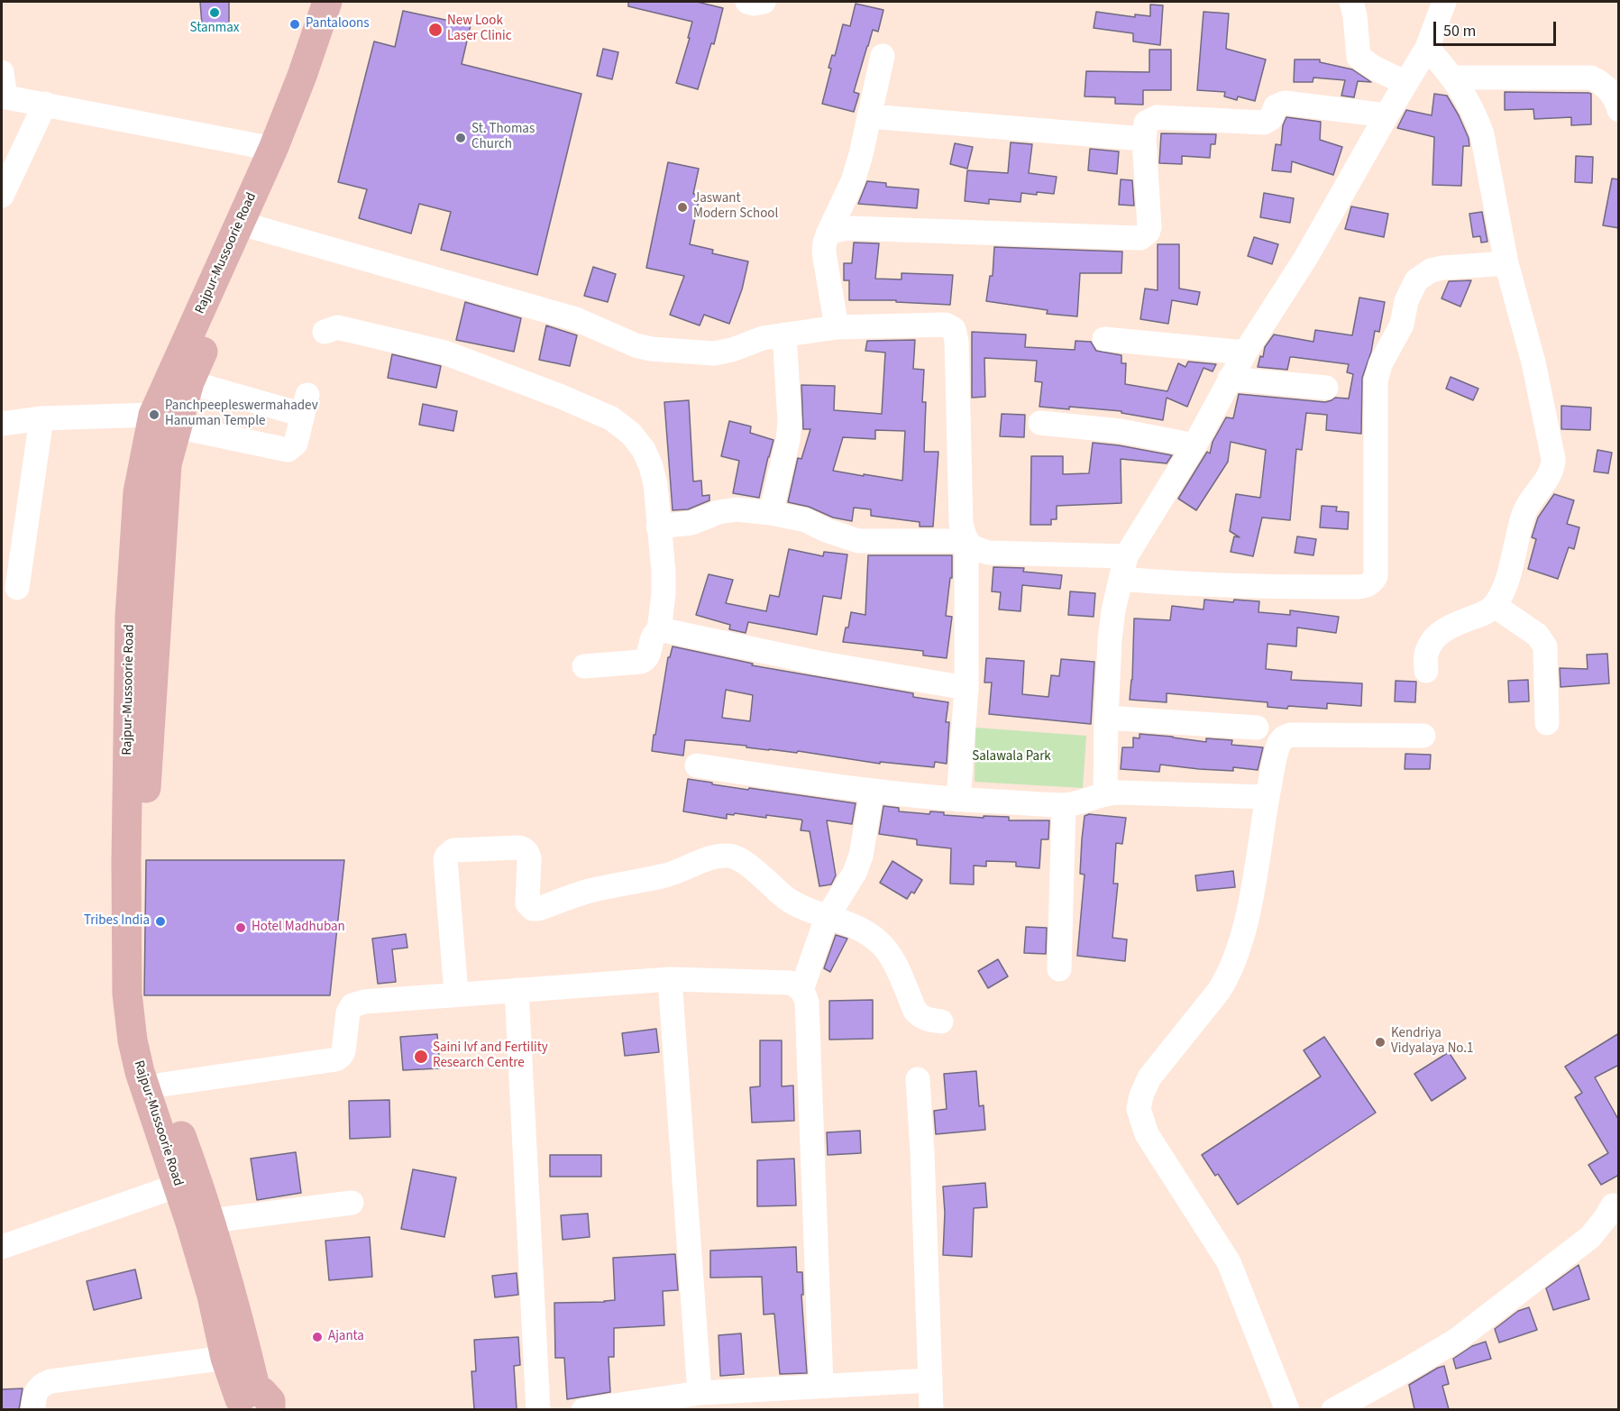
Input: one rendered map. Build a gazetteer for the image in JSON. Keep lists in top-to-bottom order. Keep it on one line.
{"streets":{"main road":["Rajpur-Mussoorie Road"]},"parks":["Salawala Park"],"places":["Stanmax","Pantaloons","New Look Laser Clinic","St. Thomas Church","Jaswant Modern School","Panchpeepleswermahadev Hanuman Temple","Tribes India","Hotel Madhuban","Kendriya Vidyalaya No.1","Saini Ivf and Fertility Research Centre","Ajanta"],"scale_bar":"50 m"}
